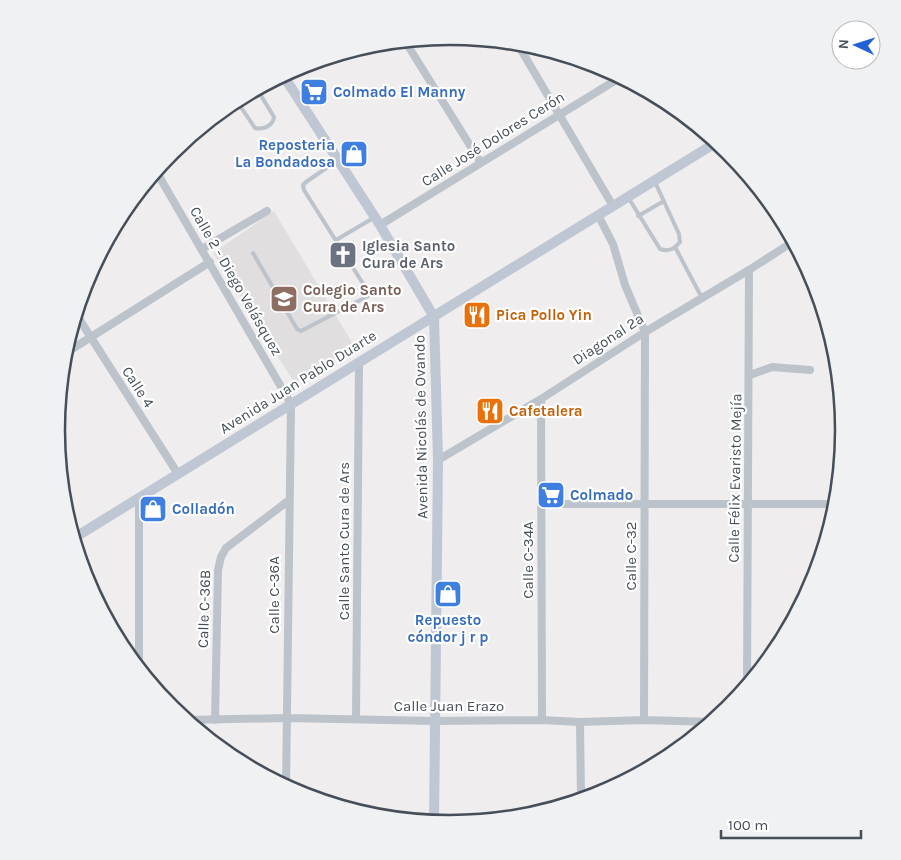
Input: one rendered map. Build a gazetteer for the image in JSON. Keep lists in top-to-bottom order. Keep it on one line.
{"streets":{"main road":["Avenida Juan Pablo Duarte","Avenida Nicolás de Ovando"],"street":["Calle José Dolores Cerón","Calle 2 - Diego Velásquez","Diagonal 2ª","Calle 4","Calle Félix Evaristo Mejía","Calle Santo Cura de Ars","Calle C-32","Calle C-34A","Calle C-36A","Calle C-36B","Calle Juan Erazo"]},"crossings":[["Calle José Dolores Cerón","Avenida Nicolás de Ovando"],["Calle 2 - Diego Velásquez","Avenida Juan Pablo Duarte"],["Calle 2 - Diego Velásquez","Calle C-36A"],["Diagonal 2ª","Avenida Nicolás de Ovando"],["Diagonal 2ª","Calle Félix Evaristo Mejía"],["Diagonal 2ª","Calle C-32"],["Diagonal 2ª","Calle C-34A"],["Avenida Juan Pablo Duarte","Calle 4"],["Avenida Juan Pablo Duarte","Avenida Nicolás de Ovando"],["Avenida Juan Pablo Duarte","Calle Santo Cura de Ars"],["Avenida Juan Pablo Duarte","Calle C-36A"],["Avenida Nicolás de Ovando","Calle Juan Erazo"],["Calle Santo Cura de Ars","Calle Juan Erazo"],["Calle C-32","Calle Juan Erazo"],["Calle C-34A","Calle Juan Erazo"],["Calle C-36A","Calle C-36B"],["Calle C-36A","Calle Juan Erazo"],["Calle C-36B","Calle Juan Erazo"]],"places":{"supermarket":["Colmado El Manny","Colmado"],"shop":["Reposteria La Bondadosa","Colladón","Repuesto cóndor j r p"],"church":["Iglesia Santo Cura de Ars"],"school or university":["Colegio Santo Cura de Ars"],"restaurant":["Pica Pollo Yin","Cafetalera"]},"scale_bar":"100 m","north":"left"}
